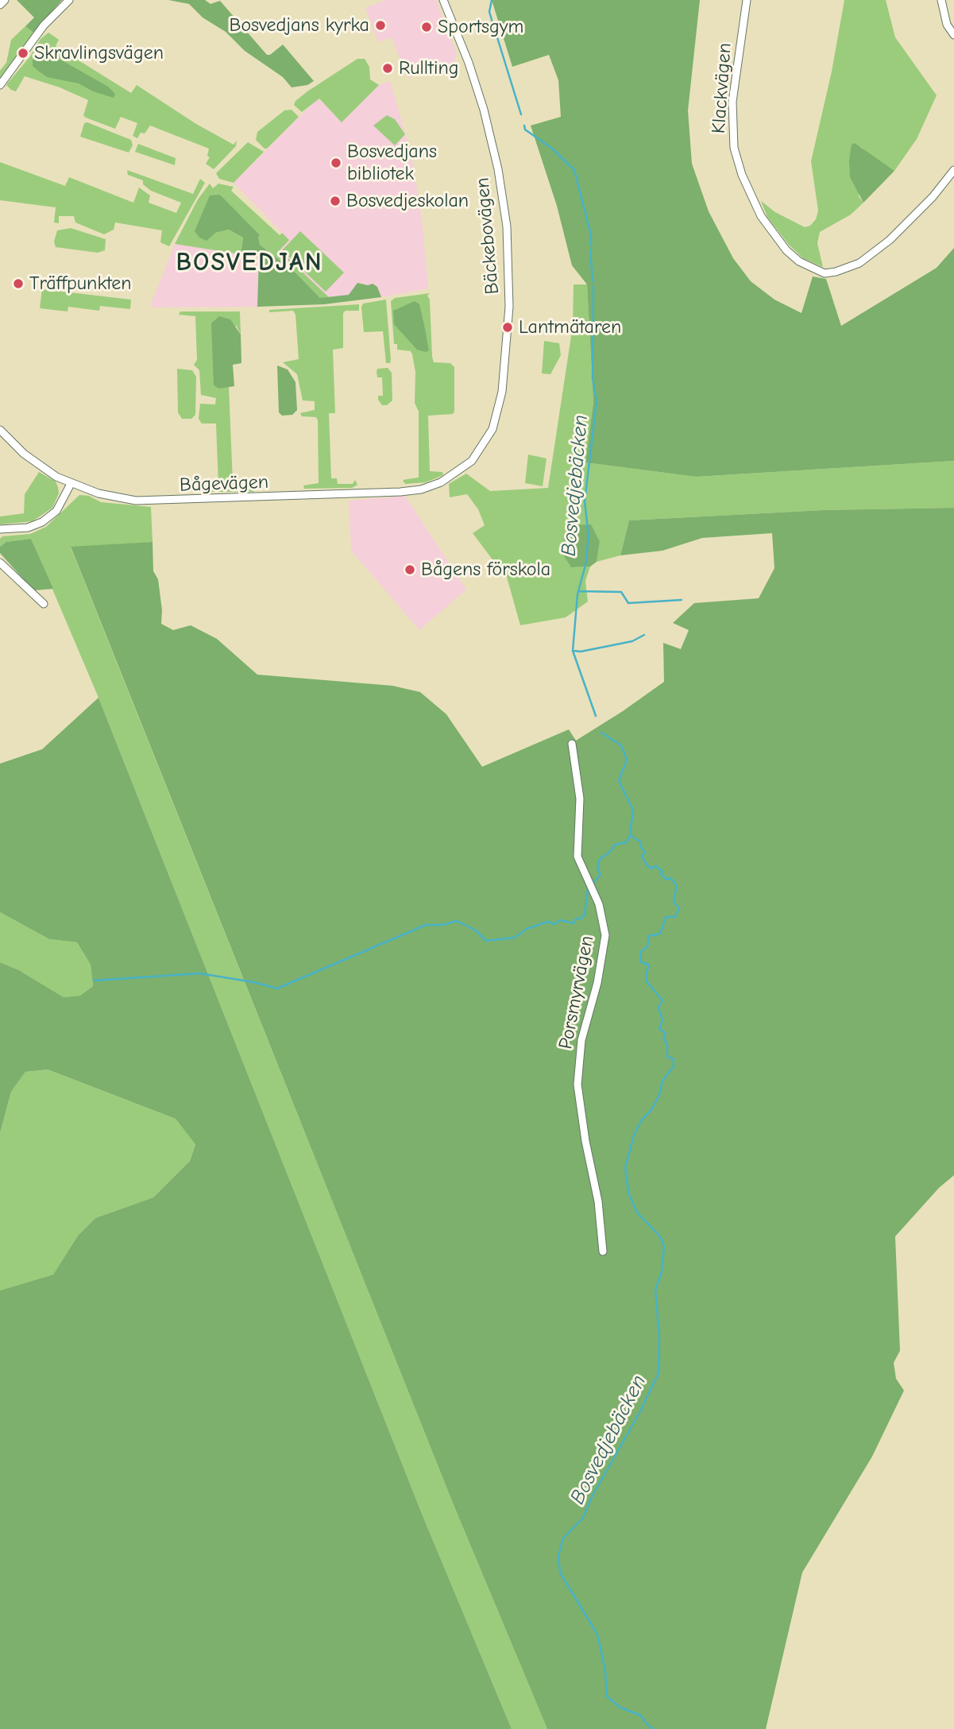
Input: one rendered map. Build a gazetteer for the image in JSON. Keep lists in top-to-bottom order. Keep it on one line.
{"streets":{"street":["Klackvägen","Bäckebovägen","Bågevägen","Porsmyrvägen"]},"crossings":[["Bäckebovägen","Bågevägen"]],"districts":["BOSVEDJAN"],"water":["Bosvedjebäcken"],"places":["Bosvedjans kyrka","Sportsgym","Skravlingsvägen","Rullting","Bosvedjans bibliotek","Bosvedjeskolan","Träffpunkten","Lantmätaren","Bågens förskola"]}
